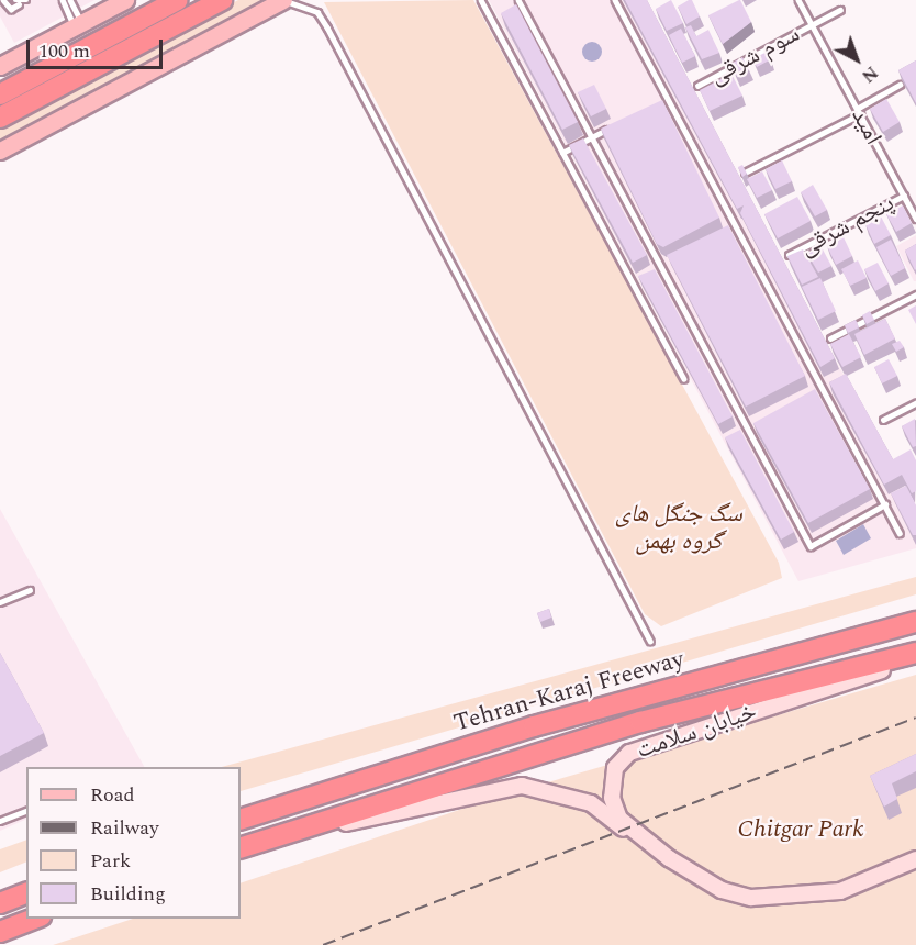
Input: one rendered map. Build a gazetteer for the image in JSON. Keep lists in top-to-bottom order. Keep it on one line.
{"streets":{"highway":["Tehran-Karaj Freeway"],"main road":["خیابان سلامت"],"lane":["سوم شرقی","امید","پنجم شرقی"]},"crossings":[["سوم شرقی","امید"],["امید","پنجم شرقی"],["Tehran-Karaj Freeway","خیابان سلامت"]],"parks":["سگ جنگل های گروه بهمن","Chitgar Park"],"legend":["Road","Railway","Park","Building"],"scale_bar":"100 m","north":"bottom right"}
